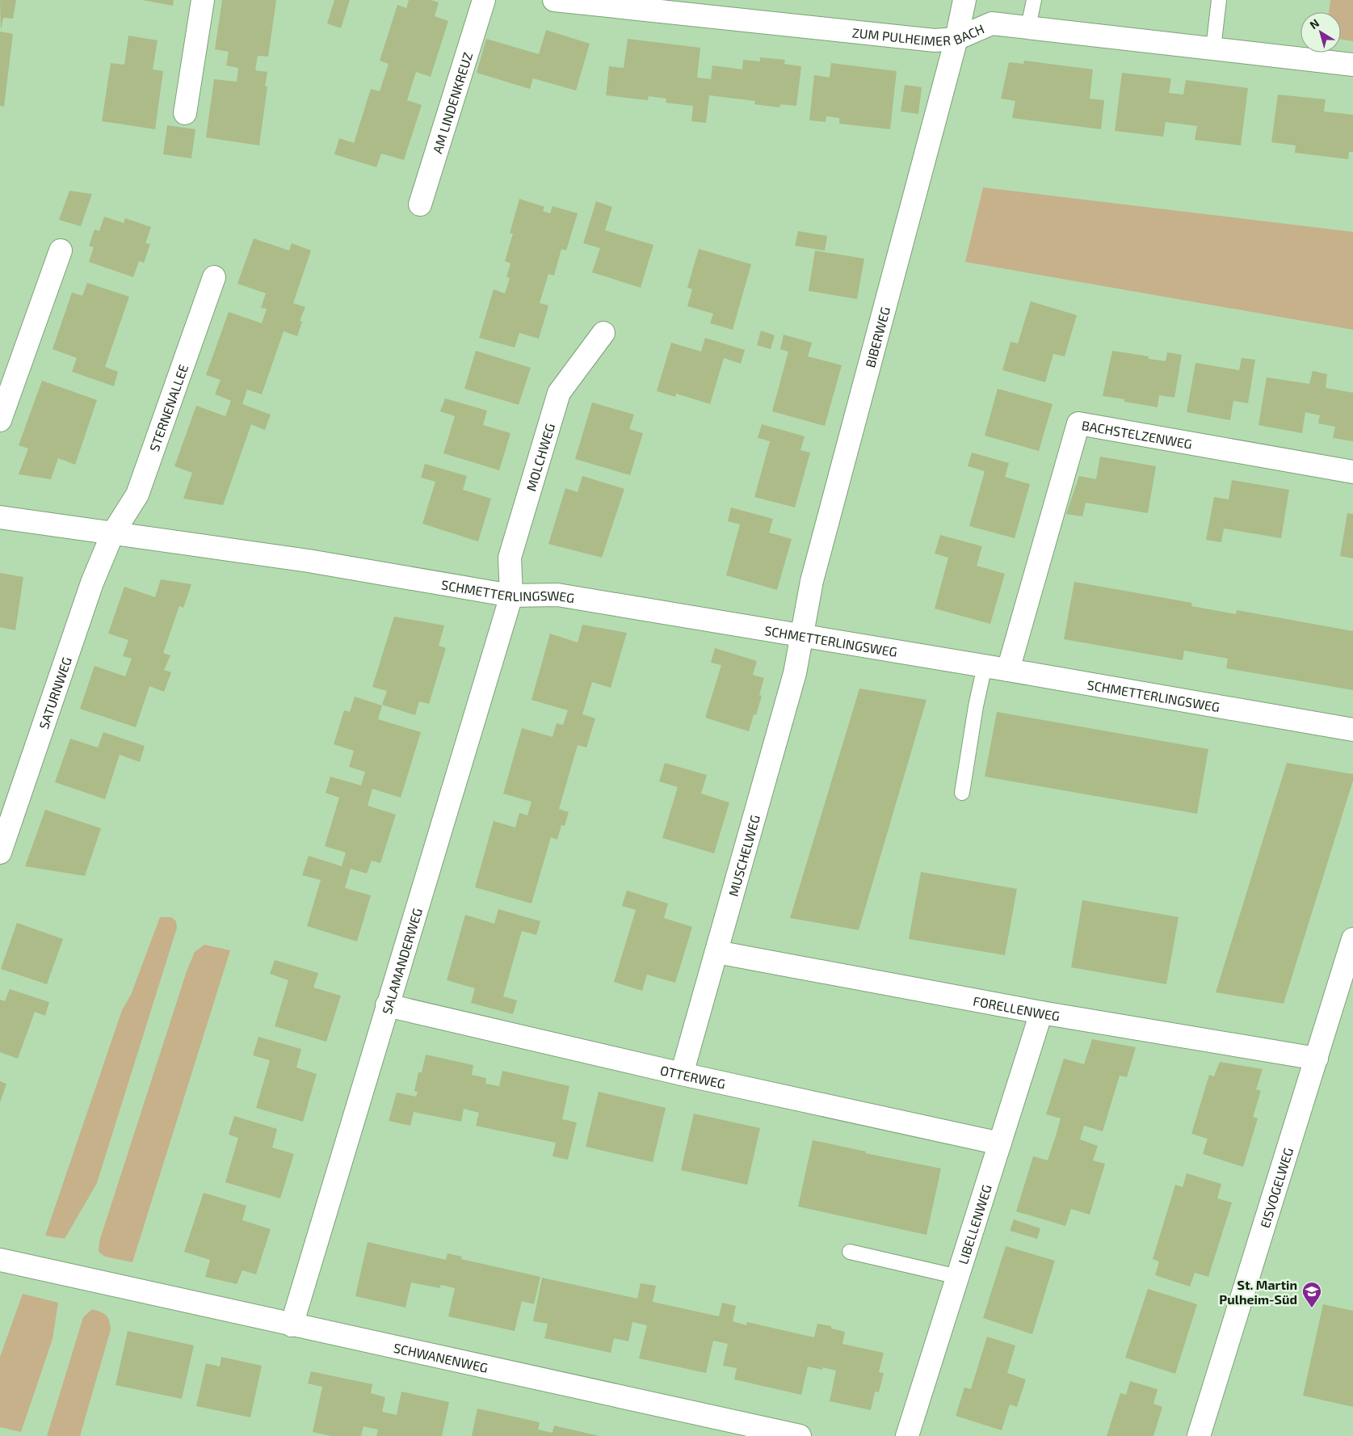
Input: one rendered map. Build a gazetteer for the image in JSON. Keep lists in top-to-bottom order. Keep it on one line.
{"streets":{"street":["ZUM PULHEIMER BACH","AM LINDENKREUZ","BIBERWEG","STERNENALLEE","BACHSTELZENWEG","MOLCHWEG","SCHMETTERLINGSWEG","SATURNWEG","MUSCHELWEG","SALAMANDERWEG","FORELLENWEG","OTTERWEG","EISVOGELWEG","LIBELLENWEG","SCHWANENWEG"]},"crossings":[["ZUM PULHEIMER BACH","BIBERWEG"],["BIBERWEG","SCHMETTERLINGSWEG"],["BIBERWEG","MUSCHELWEG"],["STERNENALLEE","SCHMETTERLINGSWEG"],["STERNENALLEE","SATURNWEG"],["BACHSTELZENWEG","SCHMETTERLINGSWEG"],["MOLCHWEG","SCHMETTERLINGSWEG"],["MOLCHWEG","SALAMANDERWEG"],["SCHMETTERLINGSWEG","SATURNWEG"],["SCHMETTERLINGSWEG","MUSCHELWEG"],["SCHMETTERLINGSWEG","SALAMANDERWEG"],["MUSCHELWEG","FORELLENWEG"],["MUSCHELWEG","OTTERWEG"],["SALAMANDERWEG","OTTERWEG"],["SALAMANDERWEG","SCHWANENWEG"],["FORELLENWEG","EISVOGELWEG"],["FORELLENWEG","LIBELLENWEG"],["OTTERWEG","LIBELLENWEG"]],"places":{"school or university":["St. Martin Pulheim-Süd"]},"north":"top left"}
